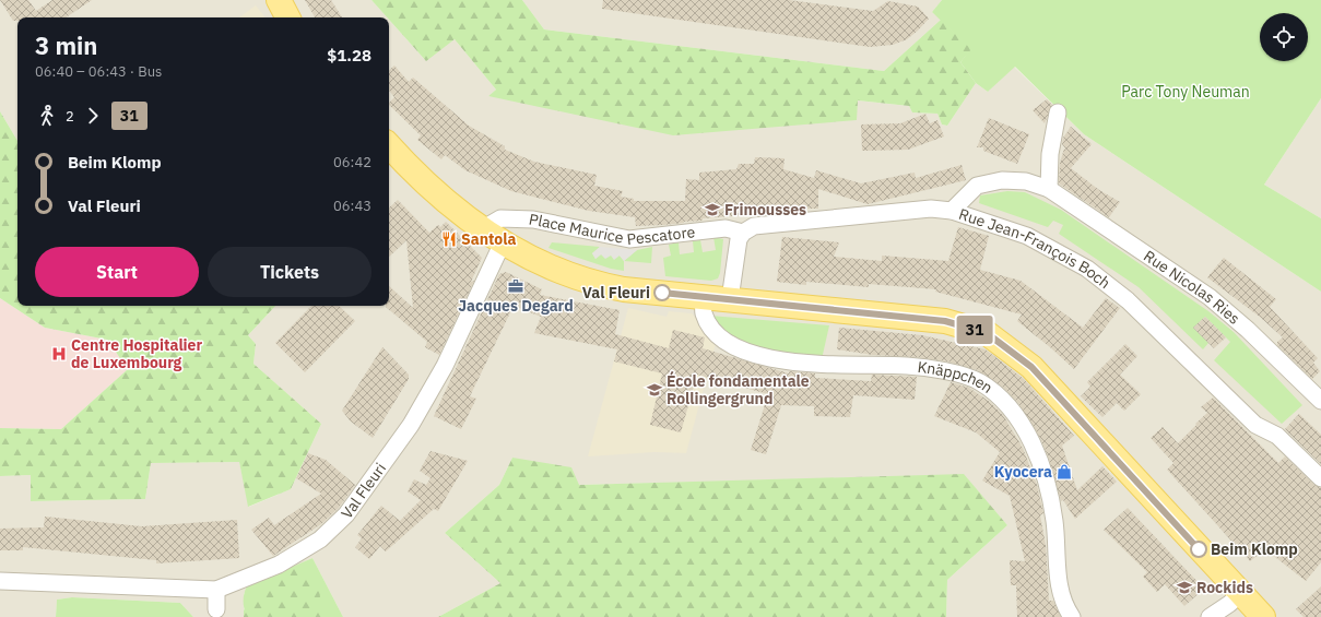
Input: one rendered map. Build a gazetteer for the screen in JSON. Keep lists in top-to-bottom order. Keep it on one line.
{"streets":{"street":["Place Maurice Pescatore","Rue Jean-François Boch","Rue Nicolas Ries","Knäppchen","Val Fleuri"]},"crossings":[["Place Maurice Pescatore","Rue Jean-François Boch"],["Rue Jean-François Boch","Rue Nicolas Ries"]],"parks":["Parc Tony Neuman"],"places":{"school or university":["Frimousses","École fondamentale Rollingergrund","Rockids"],"restaurant":["Santola"],"office":["Jacques Degard"],"other":["Val Fleuri","Beim Klomp"],"hospital":["Centre Hospitalier de Luxembourg"],"shop":["Kyocera"]},"lines":["bus line 31"],"page":{"on_map":"31","heading":["3 min","06:40 – 06:43 · Bus","$1.28"],"legs":["2","31"],"list":[{"name":"Beim Klomp","value":"06:42"},{"name":"Val Fleuri","value":"06:43"}],"buttons":["Start","Tickets"]}}
